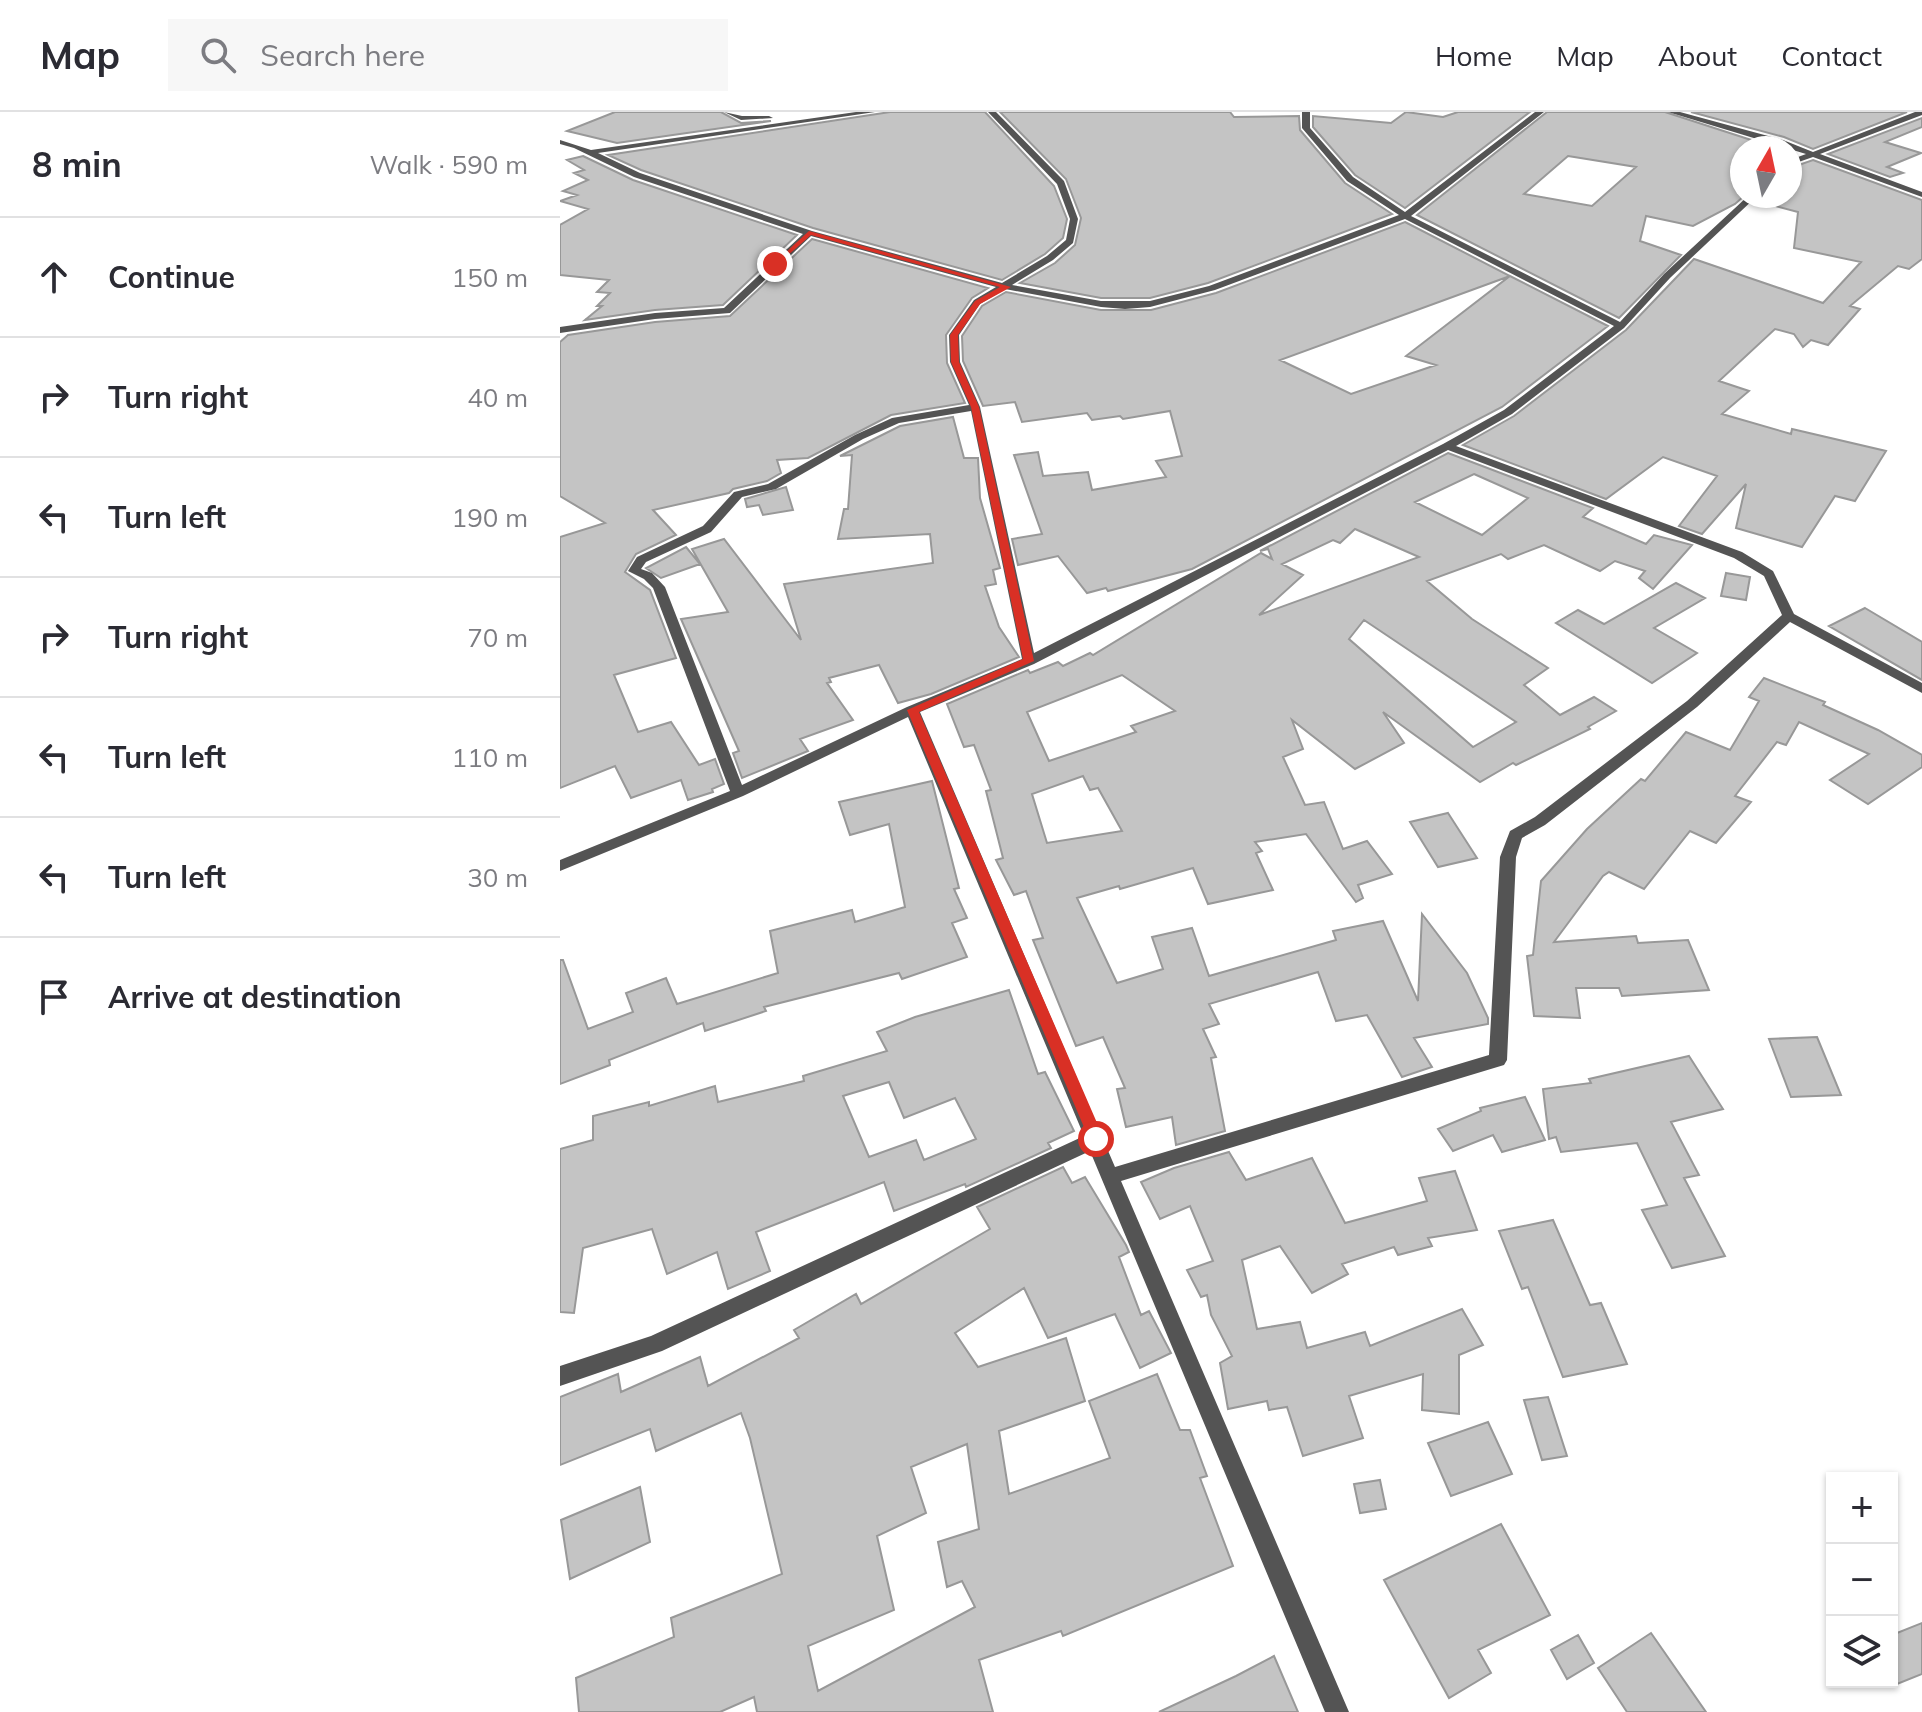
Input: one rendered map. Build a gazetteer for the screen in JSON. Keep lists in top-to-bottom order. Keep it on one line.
{"north":"top","page":{"header":"Map","search":"Search here","nav":["Home","Map","About","Contact"],"heading":["8 min","Walk · 590 m"],"list":[["Continue","150 m"],["Turn right","40 m"],["Turn left","190 m"],["Turn right","70 m"],["Turn left","110 m"],["Turn left","30 m"],"Arrive at destination"],"map_buttons":["+","−"]}}
